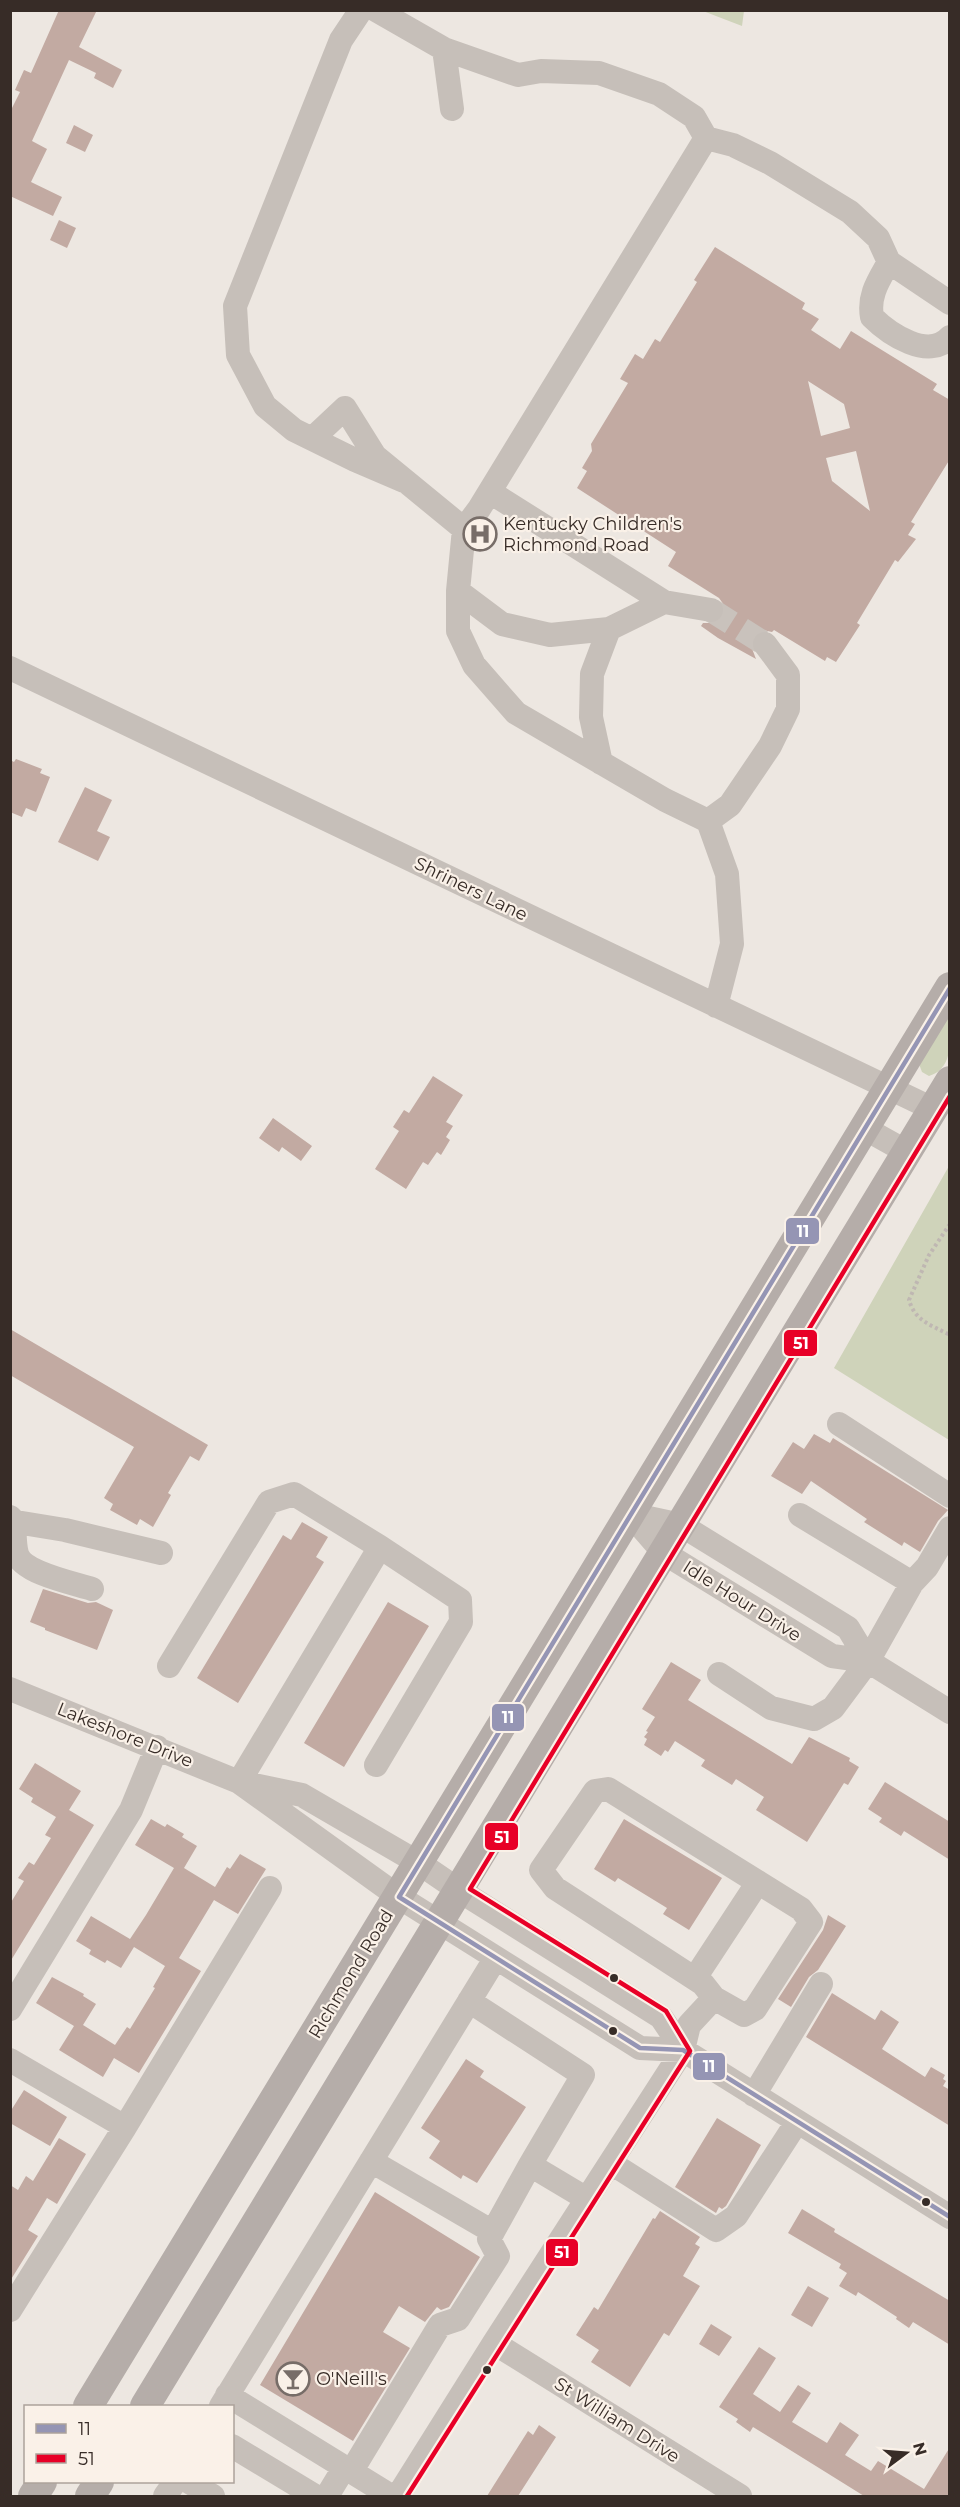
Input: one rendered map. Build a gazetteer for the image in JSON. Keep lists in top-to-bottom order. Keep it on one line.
{"streets":{"main road":["Richmond Road"],"street":["Shriners Lane","Idle Hour Drive","Lakeshore Drive","St William Drive"]},"crossings":[["Shriners Lane","Richmond Road"],["Idle Hour Drive","Richmond Road"],["Lakeshore Drive","Richmond Road"]],"places":{"hospital":["Kentucky Children's Richmond Road"],"bar":["O'Neill's"]},"lines":["transit line 11","transit line 51"],"legend":["11","51"],"north":"right"}
